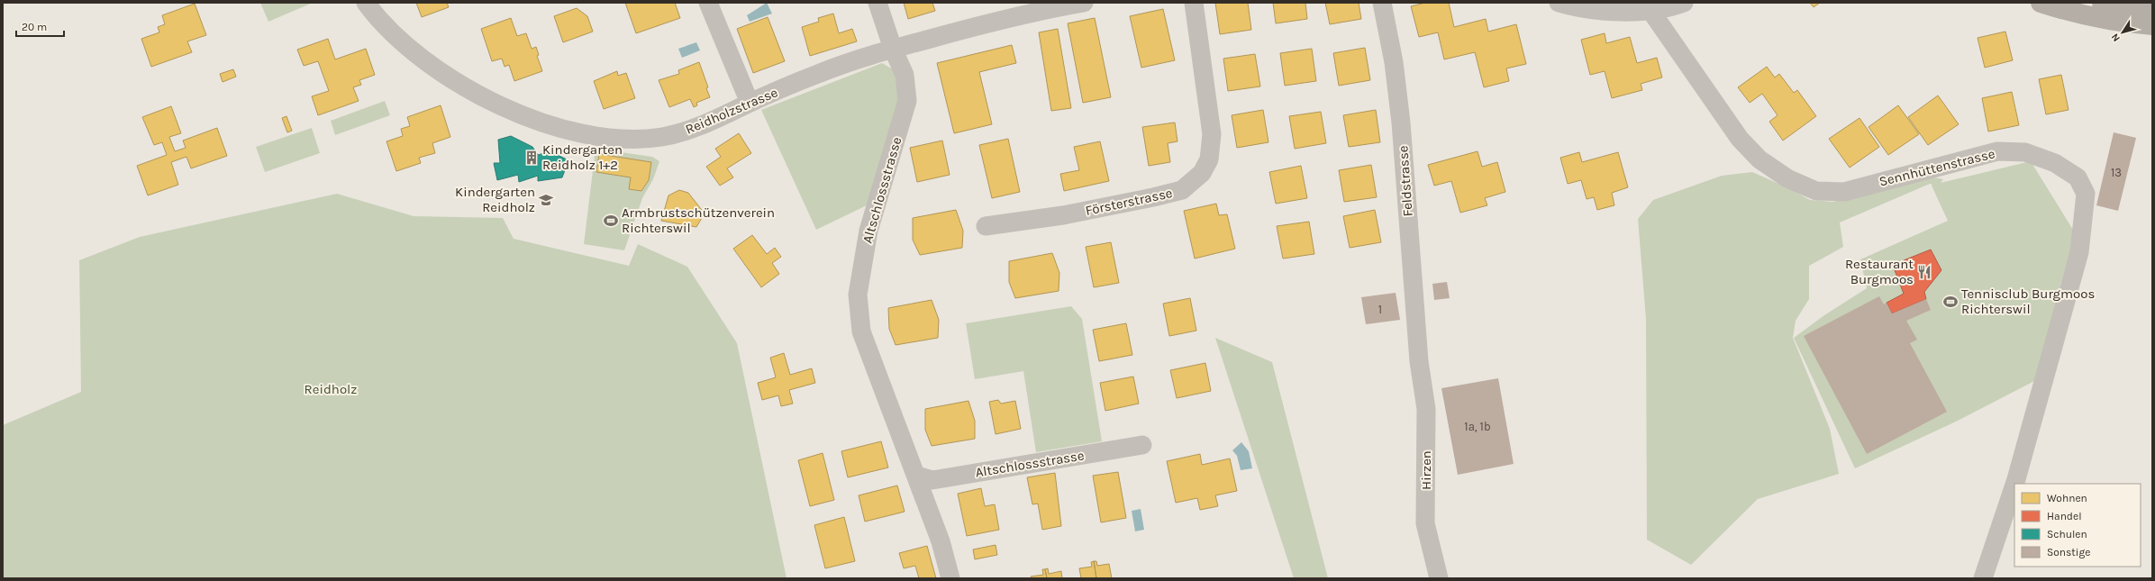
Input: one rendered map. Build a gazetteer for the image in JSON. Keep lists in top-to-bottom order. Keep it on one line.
{"streets":{"street":["Reidholzstrasse","Sennhüttenstrasse","Feldstrasse","Altschlossstrasse","Försterstrasse","Hirzen"]},"crossings":[["Reidholzstrasse","Altschlossstrasse"],["Feldstrasse","Hirzen"]],"parks":["Reidholz"],"places":{"building":["Kindergarten Reidholz 1+2"],"school or university":["Kindergarten Reidholz"],"sports":["Armbrustschützenverein Richterswil","Tennisclub Burgmoos Richterswil"],"restaurant":["Restaurant Burgmoos"]},"house_numbers":["13","1","1a, 1b"],"legend":["Wohnen","Handel","Schulen","Sonstige"],"scale_bar":"20 m","north":"bottom left"}
